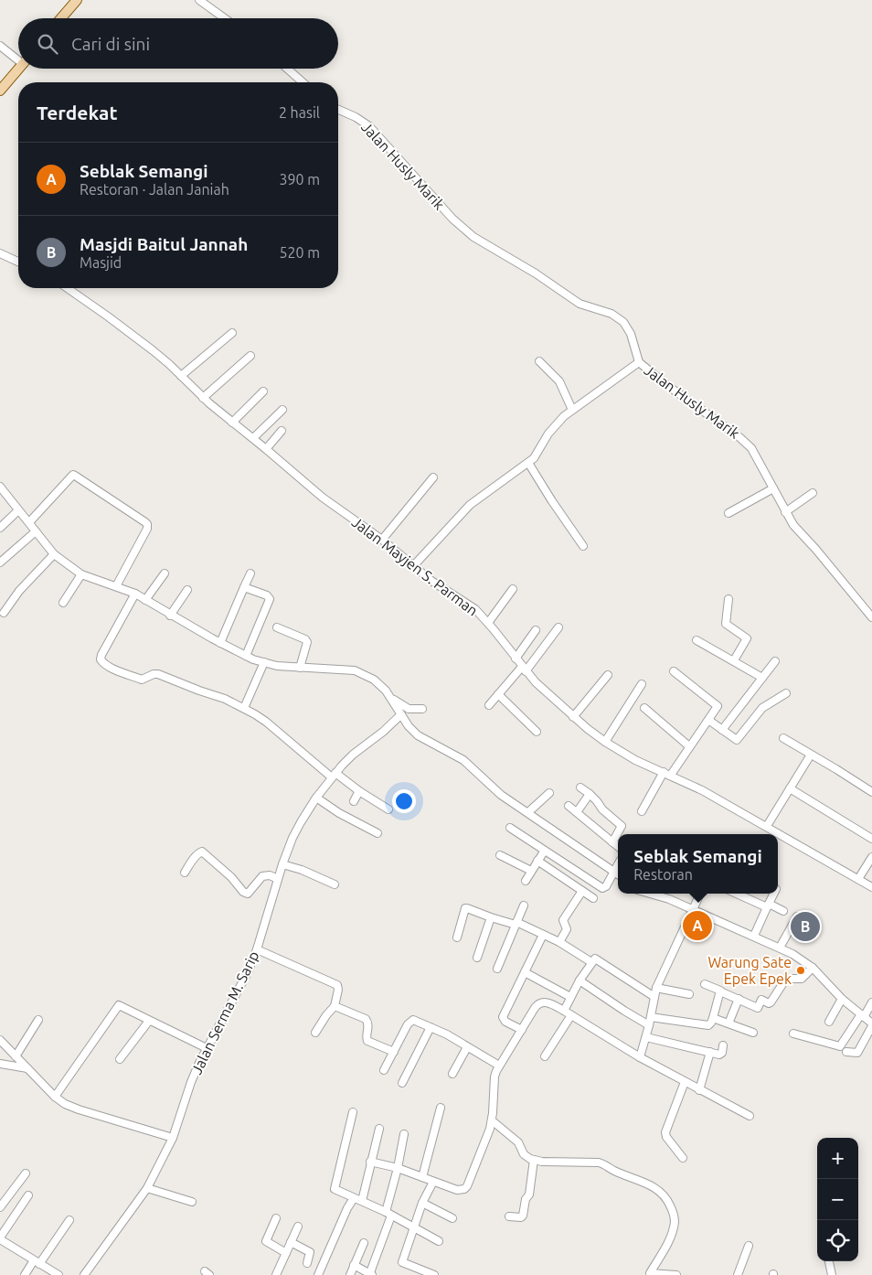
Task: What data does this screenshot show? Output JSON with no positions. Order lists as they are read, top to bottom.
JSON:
{
  "streets": {
    "street": ["Jalan Husly Marik", "Jalan Mayjen S. Parman", "Jalan Serma M. Sarip"]
  },
  "places": ["Warung Sate Epek Epek"],
  "page": {
    "search": "Cari di sini",
    "heading": ["Terdekat", "2 hasil"],
    "list": [
      {
        "mark": "A",
        "name": "Seblak Semangi",
        "note": "Restoran · Jalan Janiah",
        "value": "390 m"
      },
      {
        "mark": "B",
        "name": "Masjdi Baitul Jannah",
        "note": "Masjid",
        "value": "520 m"
      }
    ],
    "popup": ["Seblak Semangi", "Restoran"],
    "pins": ["A", "B"],
    "map_buttons": ["+", "−"]
  }
}
